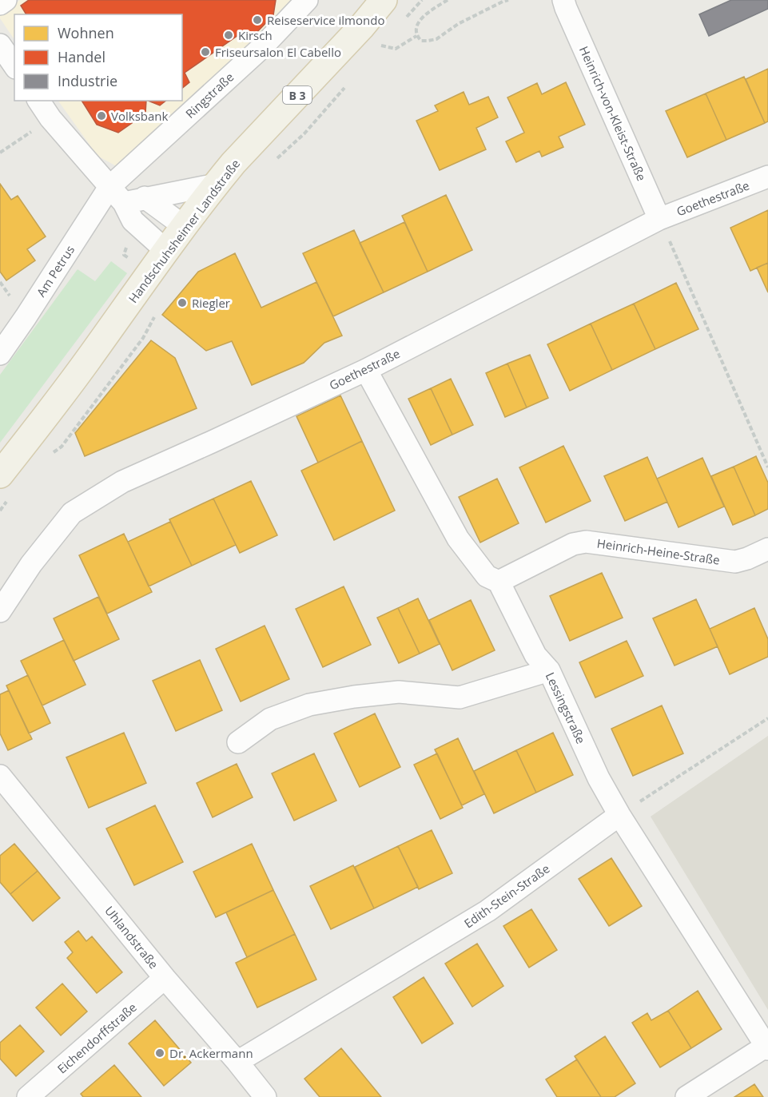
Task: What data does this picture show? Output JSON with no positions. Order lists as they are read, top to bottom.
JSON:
{
  "streets": {
    "main road": ["B 3", "Handschuhsheimer Landstraße"],
    "street": [
      "Ringstraße",
      "Heinrich-von-Kleist-Straße",
      "Goethestraße",
      "Am Petrus",
      "Heinrich-Heine-Straße",
      "Lessingstraße",
      "Edith-Stein-Straße",
      "Uhlandstraße",
      "Eichendorffstraße"
    ]
  },
  "crossings": [
    ["Ringstraße", "Am Petrus"],
    ["Heinrich-von-Kleist-Straße", "Goethestraße"],
    ["Goethestraße", "Lessingstraße"],
    ["Heinrich-Heine-Straße", "Lessingstraße"],
    ["Lessingstraße", "Edith-Stein-Straße"],
    ["Edith-Stein-Straße", "Uhlandstraße"],
    ["Uhlandstraße", "Eichendorffstraße"]
  ],
  "places": [
    "Reiseservice ilmondo",
    "Kirsch",
    "Friseursalon El Cabello",
    "Volksbank",
    "Riegler",
    "Dr. Ackermann"
  ],
  "legend": ["Wohnen", "Handel", "Industrie"]
}
